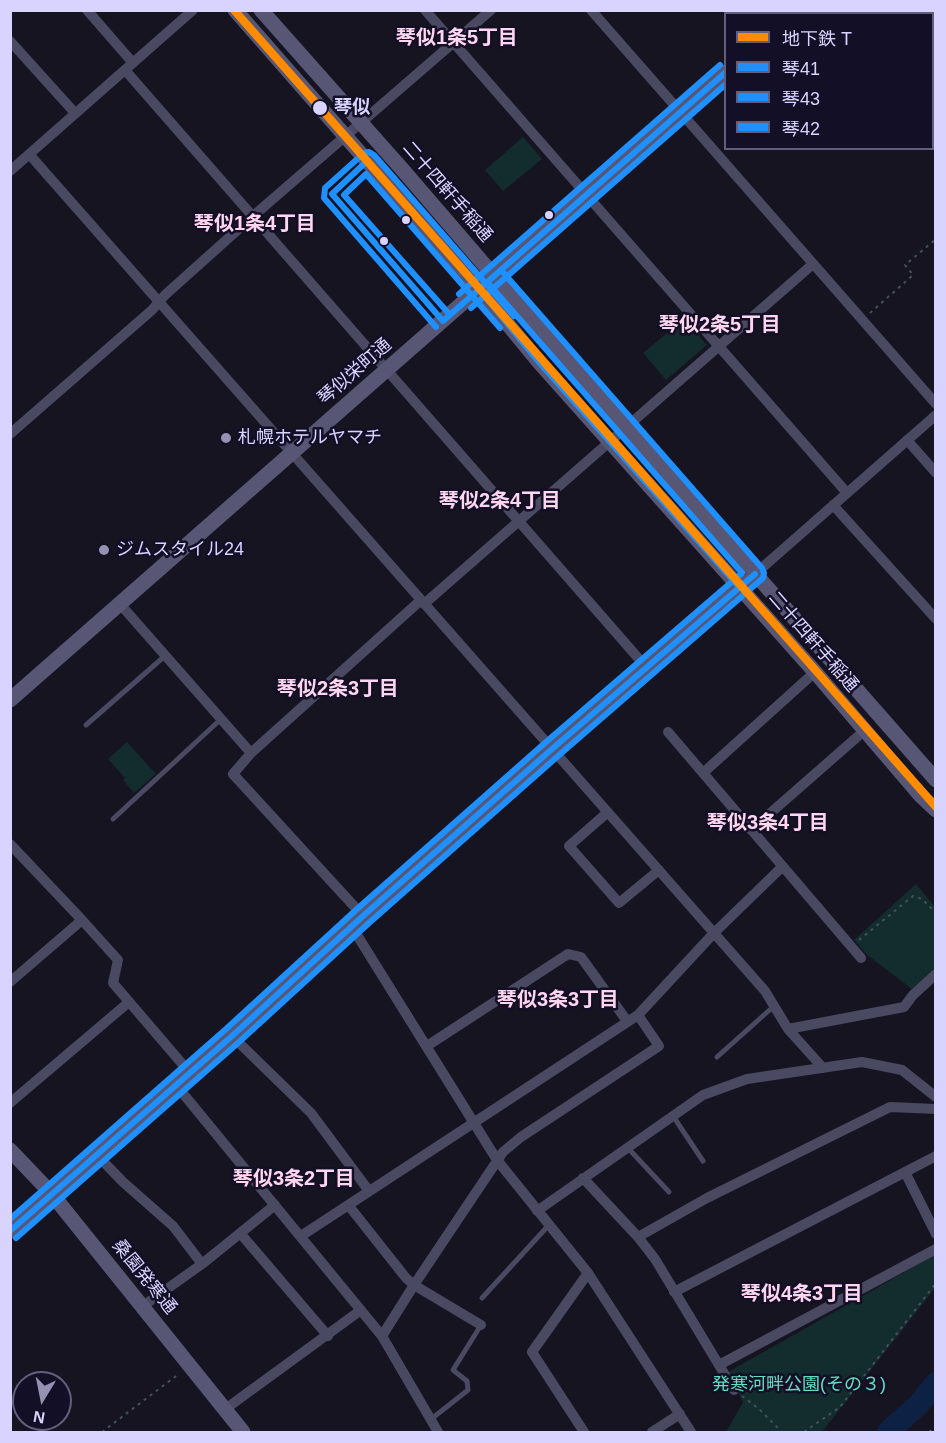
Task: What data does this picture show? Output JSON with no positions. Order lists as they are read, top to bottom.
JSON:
{
  "streets": {
    "street": ["二十四軒手稲通", "琴似栄町通", "桑園発寒通"]
  },
  "crossings": [
    ["二十四軒手稲通", "琴似栄町通"]
  ],
  "districts": [
    "琴似1条5丁目",
    "琴似1条4丁目",
    "琴似2条5丁目",
    "琴似2条4丁目",
    "琴似2条3丁目",
    "琴似3条4丁目",
    "琴似3条3丁目",
    "琴似3条2丁目",
    "琴似4条3丁目"
  ],
  "parks": ["発寒河畔公園(その３)"],
  "places": ["琴似", "札幌ホテルヤマチ", "ジムスタイル24"],
  "lines": [
    "metro line T",
    "transit line 琴42",
    "transit line 琴41",
    "transit line 琴43"
  ],
  "legend": [
    "地下鉄 T",
    "琴41",
    "琴43",
    "琴42"
  ],
  "north": "bottom"
}
